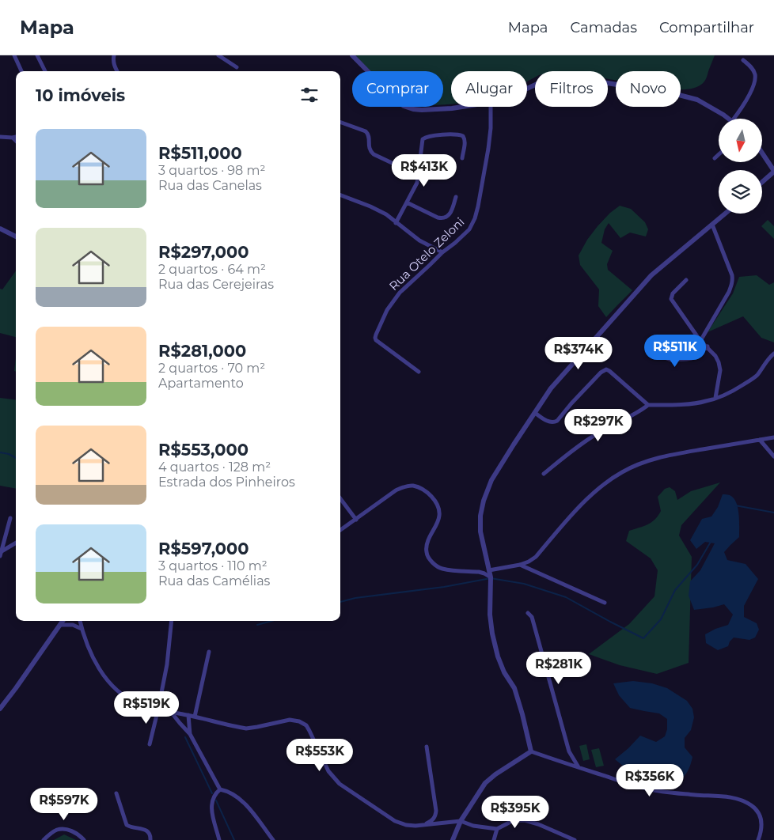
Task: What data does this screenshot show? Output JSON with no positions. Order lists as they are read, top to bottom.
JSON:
{
  "streets": {
    "street": ["Rua Otelo Zeloni"]
  },
  "north": "bottom",
  "page": {
    "header": "Mapa",
    "nav": ["Mapa", "Camadas", "Compartilhar"],
    "chip": [
      "Comprar",
      "Alugar",
      "Filtros",
      "Novo"
    ],
    "heading": "10 imóveis",
    "list": [
      {
        "name": "R$511,000",
        "note": "3 quartos · 98 m² · Rua das Canelas"
      },
      {
        "name": "R$297,000",
        "note": "2 quartos · 64 m² · Rua das Cerejeiras"
      },
      {
        "name": "R$281,000",
        "note": "2 quartos · 70 m² · Apartamento"
      },
      {
        "name": "R$553,000",
        "note": "4 quartos · 128 m² · Estrada dos Pinheiros"
      },
      {
        "name": "R$597,000",
        "note": "3 quartos · 110 m² · Rua das Camélias"
      }
    ],
    "price": [
      "R$413K",
      "R$511K",
      "R$374K",
      "R$297K",
      "R$281K",
      "R$519K",
      "R$553K",
      "R$356K",
      "R$597K",
      "R$395K"
    ]
  }
}
